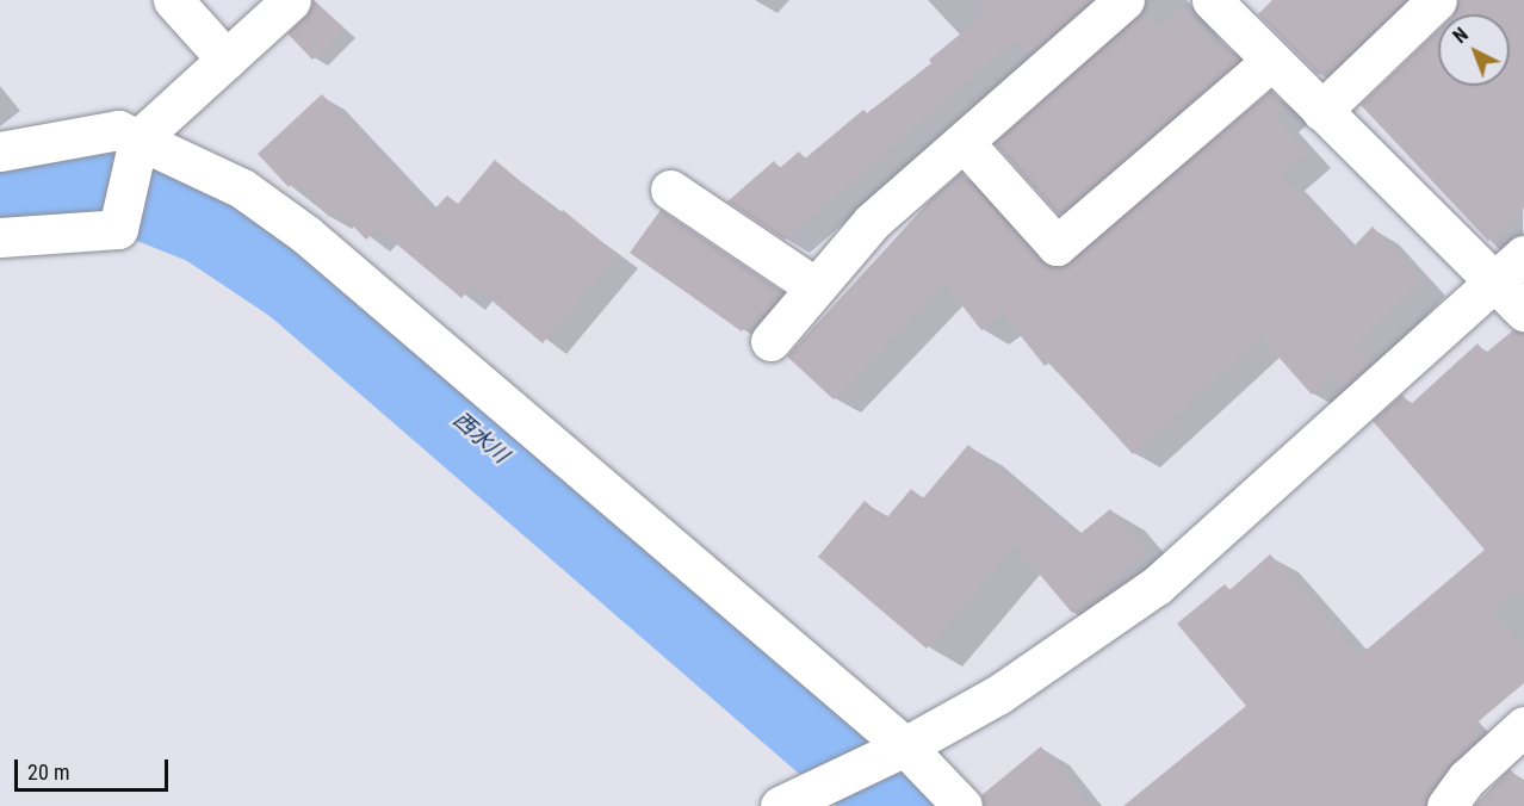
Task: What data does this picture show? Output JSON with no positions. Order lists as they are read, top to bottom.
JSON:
{
  "water": ["西水川"],
  "scale_bar": "20 m",
  "north": "top left"
}
